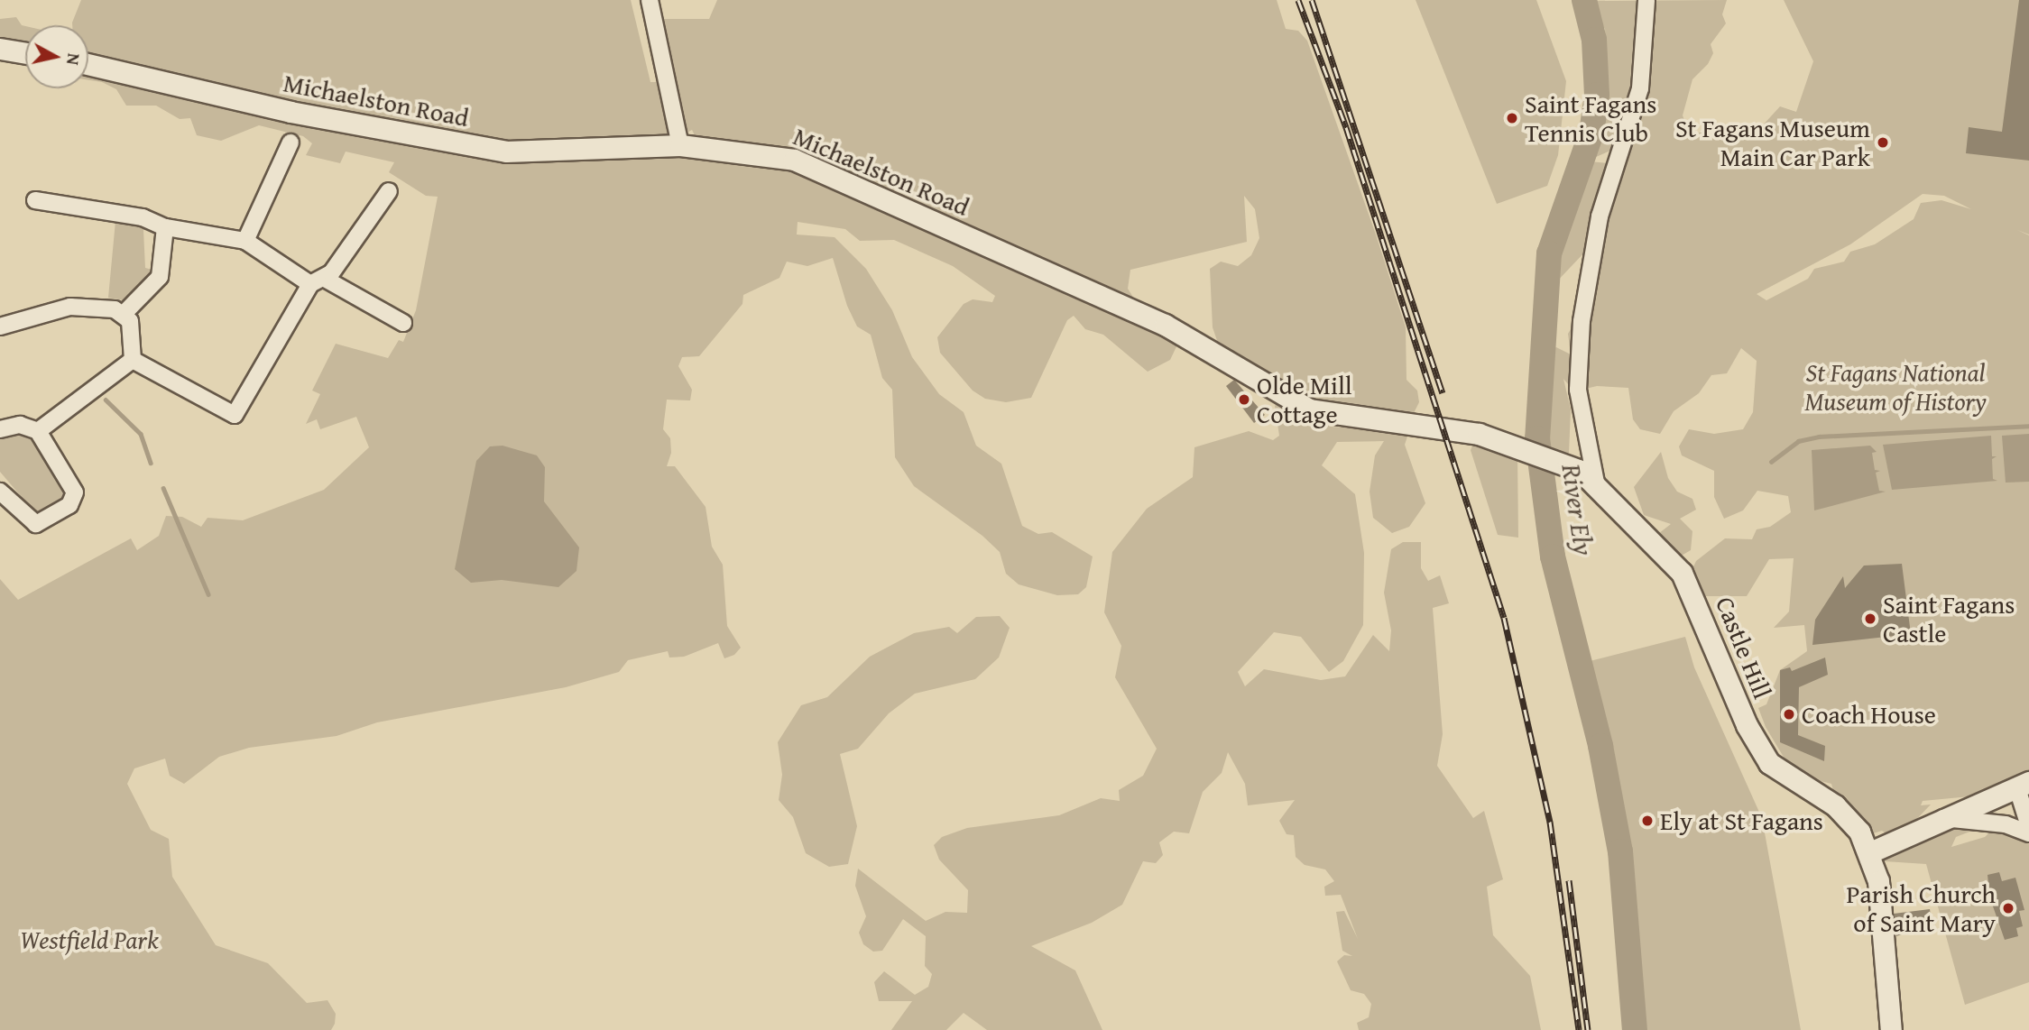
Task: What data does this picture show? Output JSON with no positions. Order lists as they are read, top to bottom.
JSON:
{
  "streets": {
    "street": ["Michaelston Road", "Castle Hill"]
  },
  "crossings": [
    ["Michaelston Road", "Castle Hill"]
  ],
  "water": ["River Ely"],
  "parks": ["St Fagans National Museum of History", "Westfield Park"],
  "places": [
    "Saint Fagans Tennis Club",
    "St Fagans Museum Main Car Park",
    "Olde Mill Cottage",
    "Saint Fagans Castle",
    "Coach House",
    "Ely at St Fagans",
    "Parish Church of Saint Mary"
  ],
  "north": "right"
}
